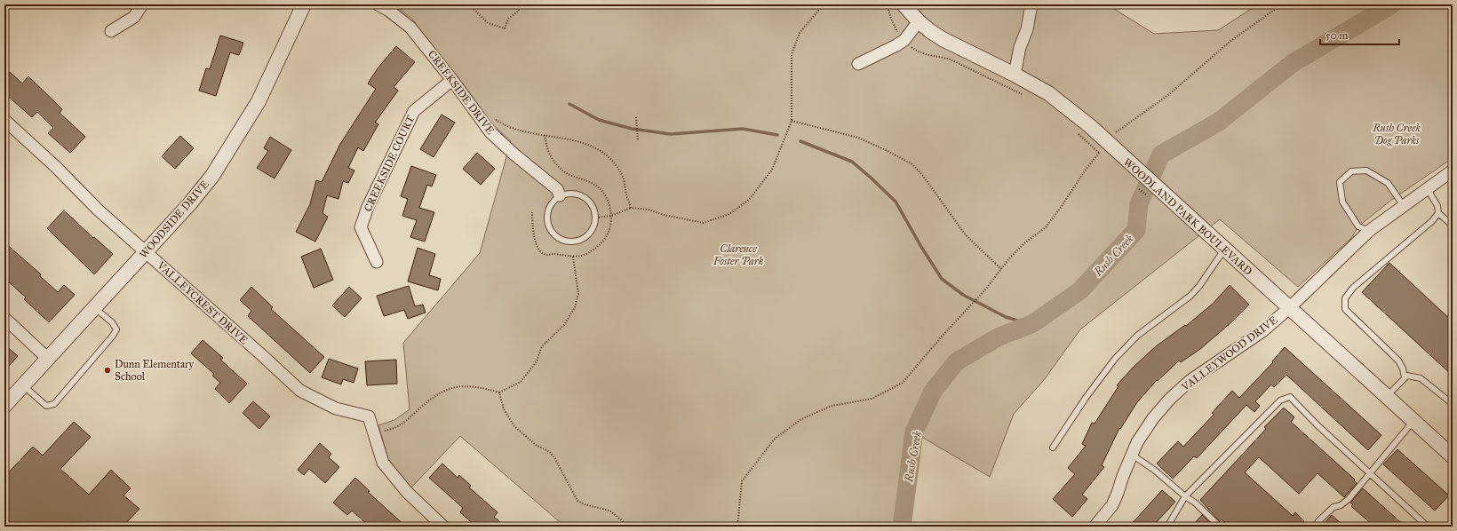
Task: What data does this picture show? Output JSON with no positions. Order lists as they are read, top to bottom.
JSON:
{
  "streets": {
    "street": [
      "CREEKSIDE DRIVE",
      "CREEKSIDE COURT",
      "WOODLAND PARK BOULEVARD",
      "WOODSIDE DRIVE",
      "VALLEYCREST DRIVE",
      "VALLEYWOOD DRIVE"
    ]
  },
  "crossings": [
    ["CREEKSIDE DRIVE", "CREEKSIDE COURT"],
    ["WOODLAND PARK BOULEVARD", "VALLEYWOOD DRIVE"],
    ["WOODSIDE DRIVE", "VALLEYCREST DRIVE"]
  ],
  "water": ["Rush Creek"],
  "parks": ["Rush Creek Dog Parks", "Clarence Foster Park"],
  "places": ["Dunn Elementary School"],
  "scale_bar": "50 m"
}
